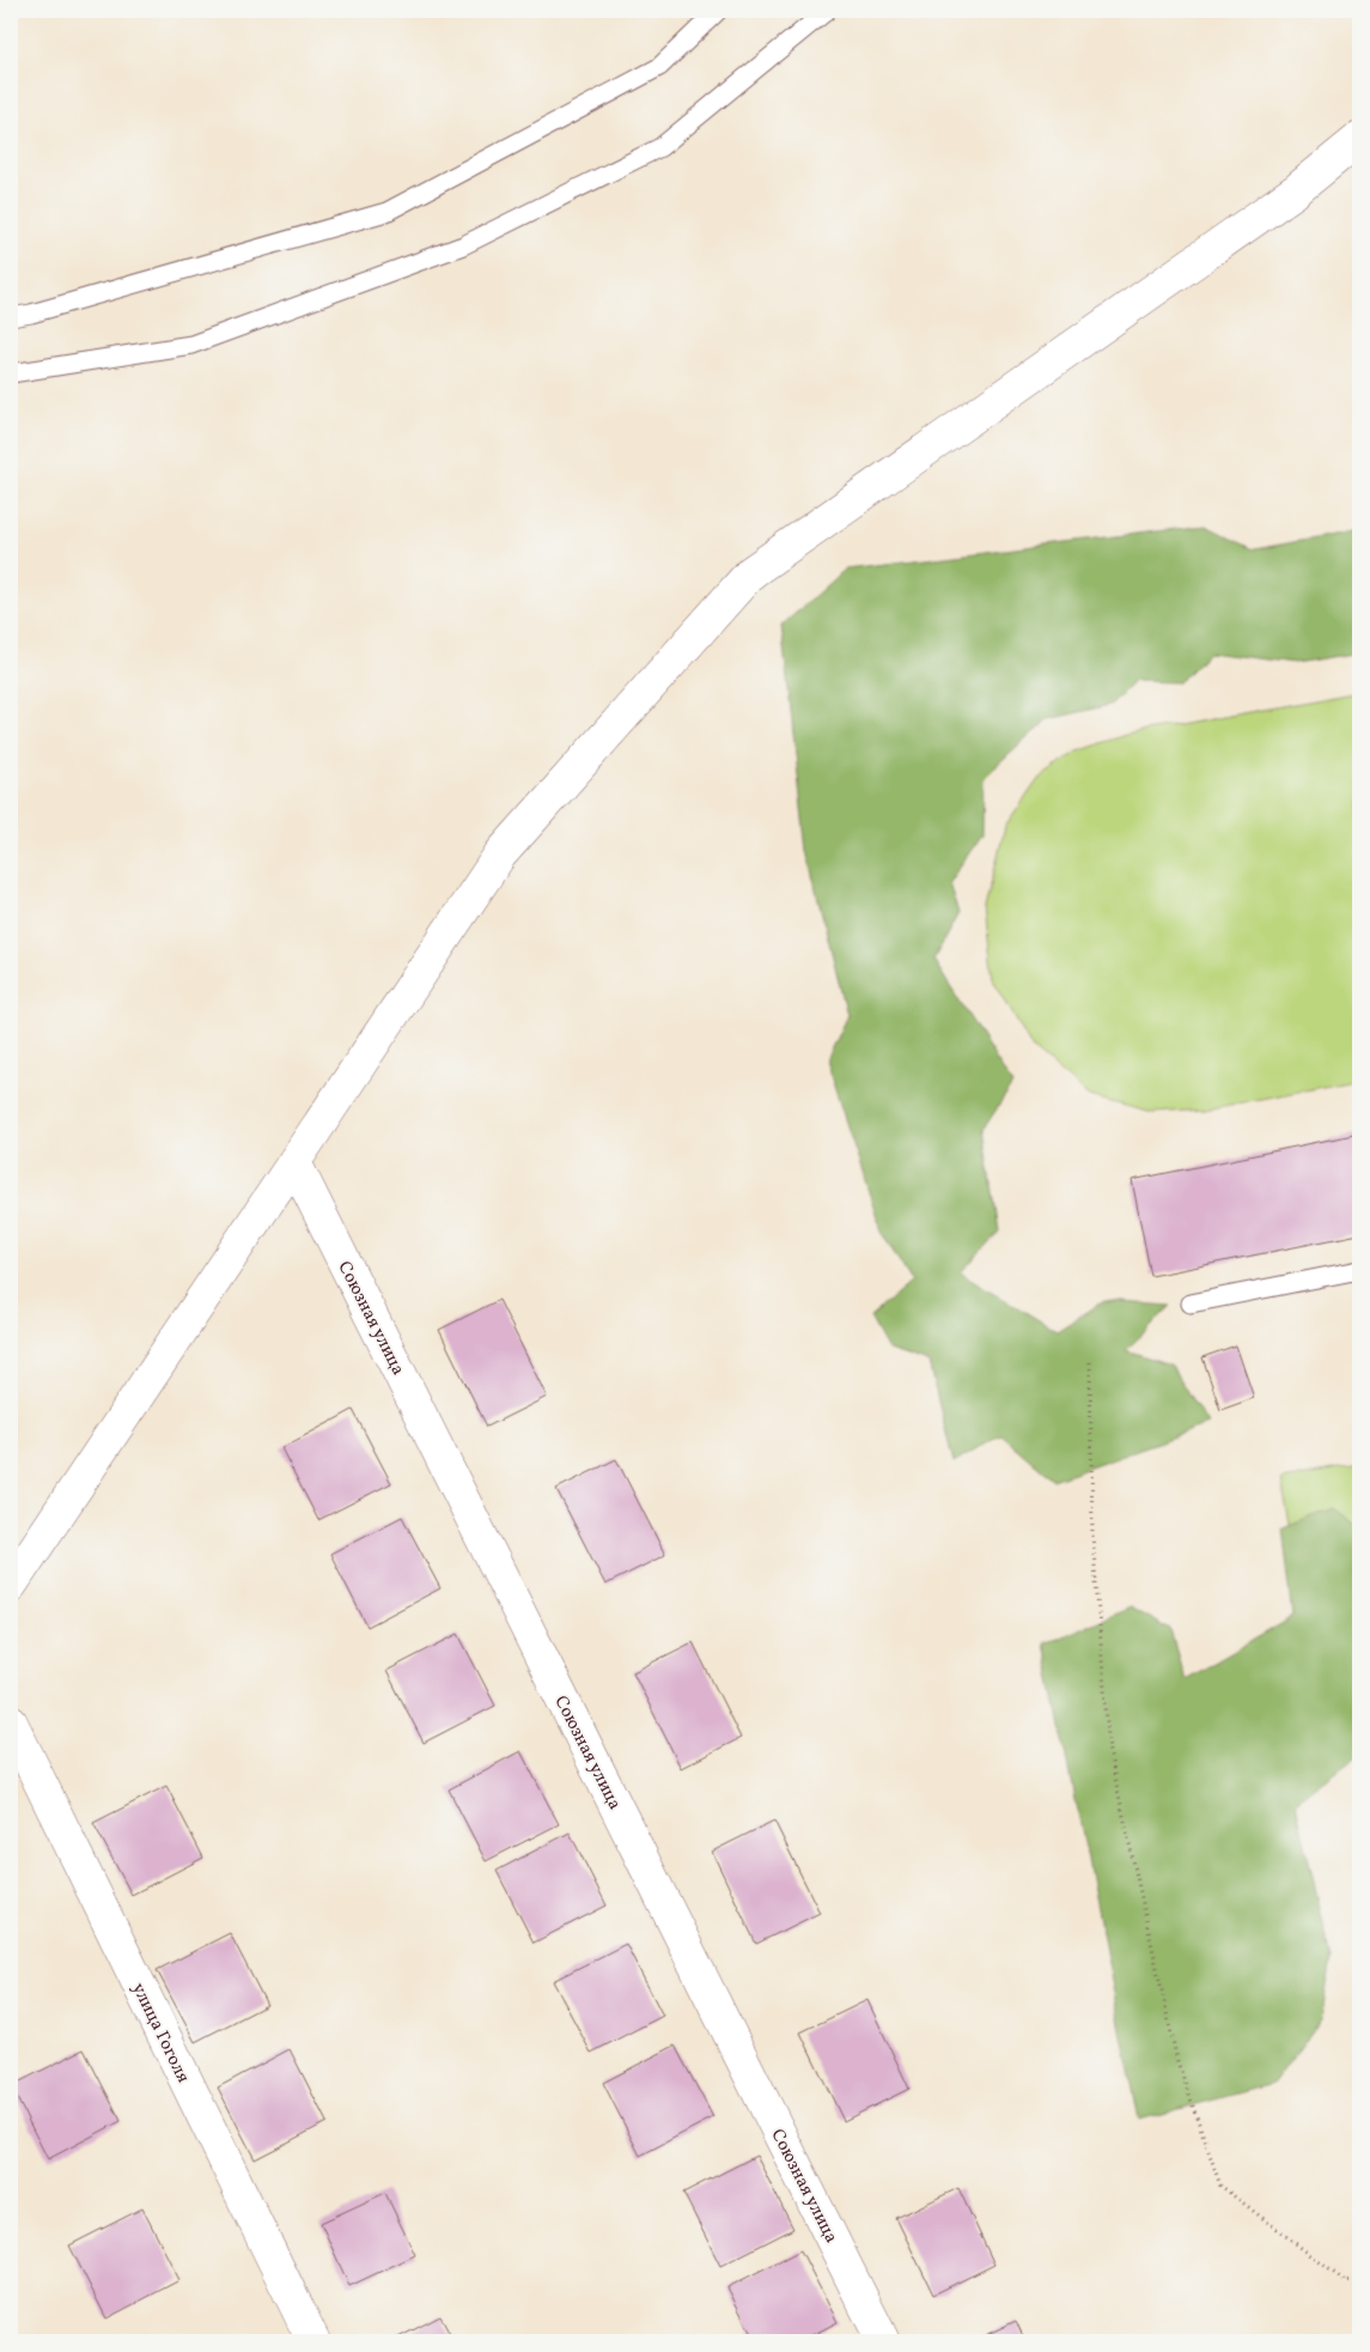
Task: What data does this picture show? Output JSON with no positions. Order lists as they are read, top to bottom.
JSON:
{
  "streets": {
    "street": ["Союзная улица", "улица Гоголя"]
  }
}
